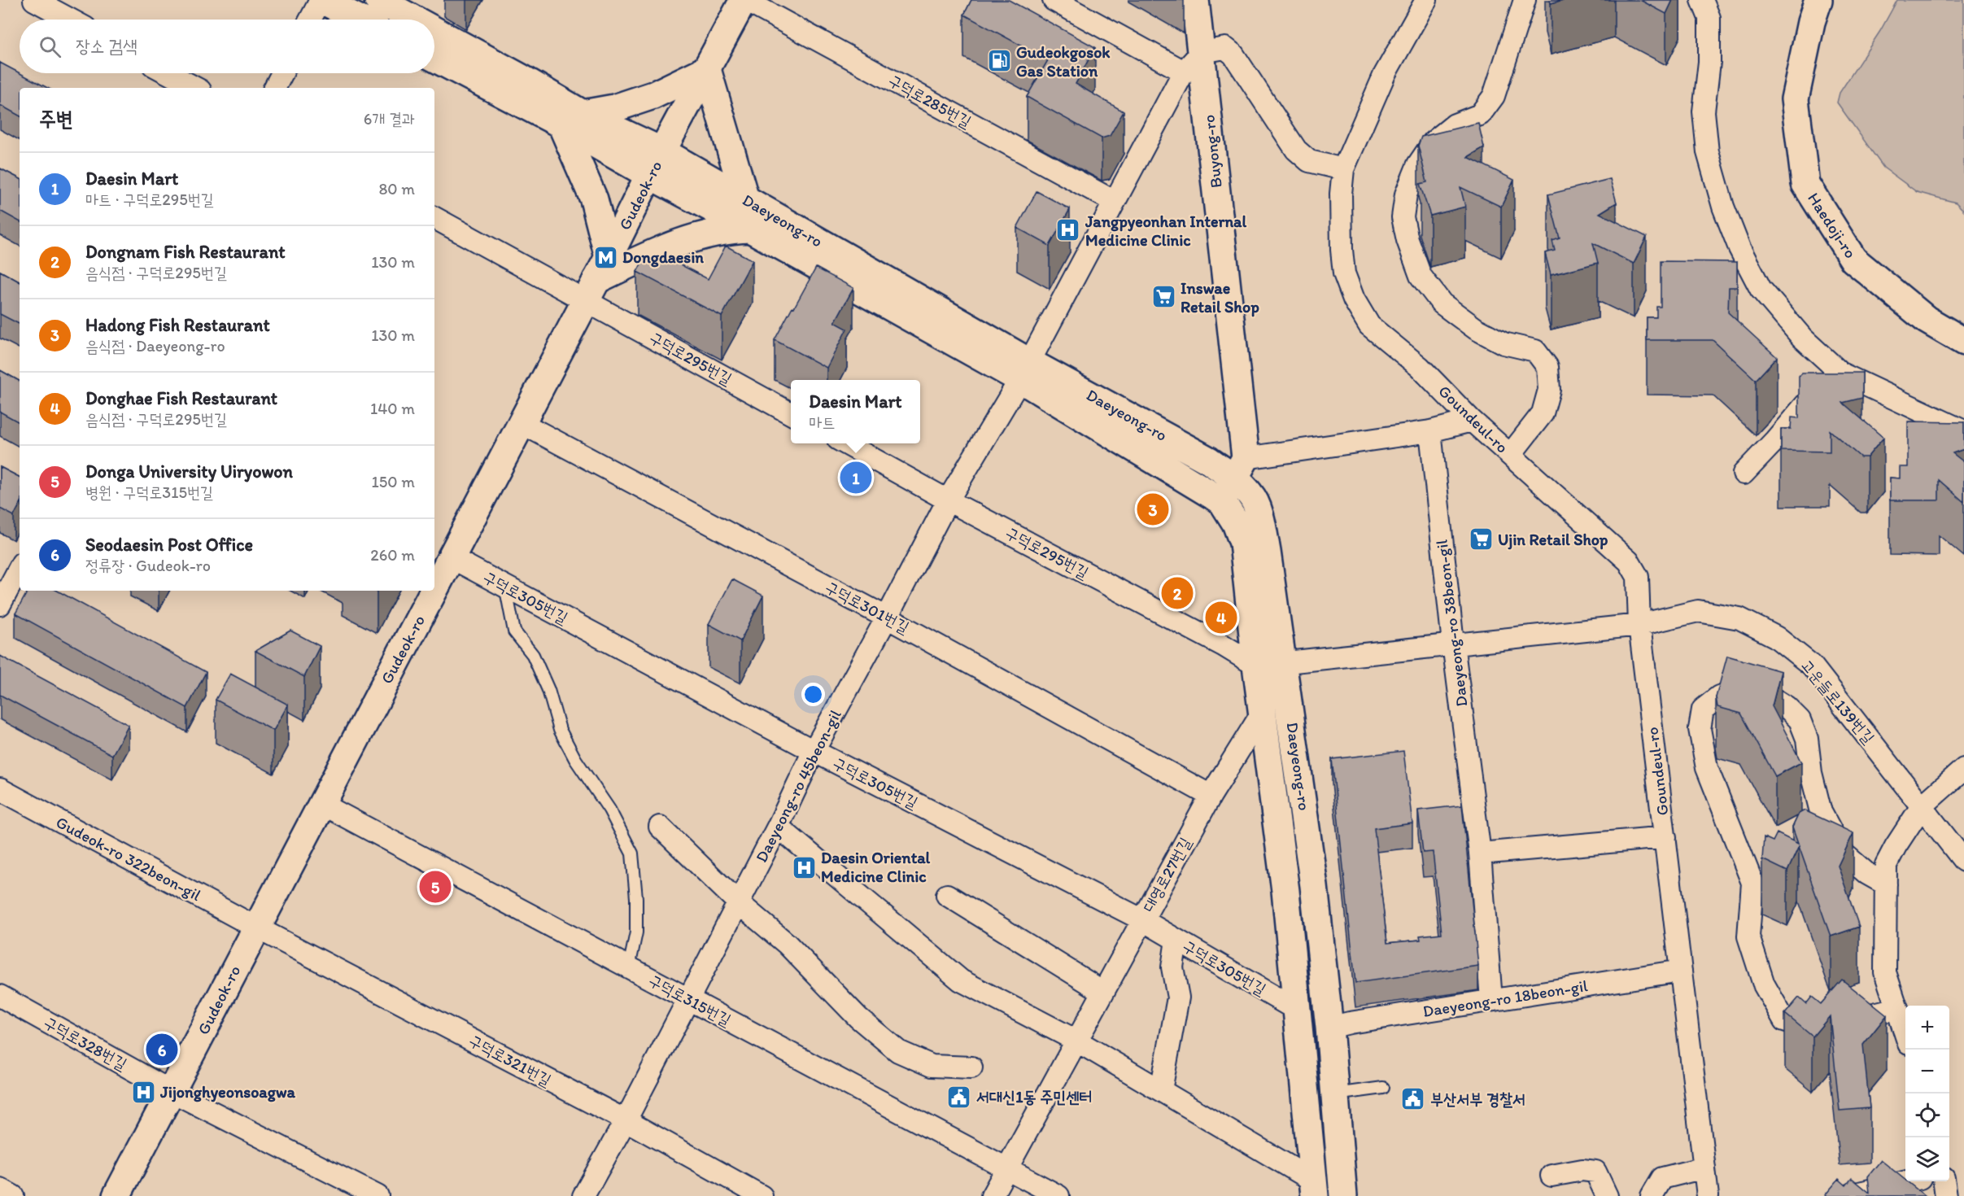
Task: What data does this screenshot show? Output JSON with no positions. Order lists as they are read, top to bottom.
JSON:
{
  "streets": {
    "main road": [
      "Buyong-ro",
      "Gudeok-ro",
      "Daeyeong-ro",
      "Haedoji-ro"
    ],
    "street": [
      "구덕로285번길",
      "구덕로295번길",
      "Goundeul-ro",
      "구덕로305번길",
      "구덕로301번길",
      "Daeyeong-ro 38beon-gil",
      "고운들로139번길",
      "Daeyeong-ro 45beon-gil",
      "Gudeok-ro 322beon-gil",
      "대영로27번길",
      "Daeyeong-ro 18beon-gil",
      "구덕로315번길",
      "구덕로328번길",
      "구덕로321번길"
    ]
  },
  "crossings": [
    ["구덕로285번길", "Gudeok-ro"],
    ["구덕로285번길", "Daeyeong-ro 45beon-gil"],
    ["Buyong-ro", "Daeyeong-ro"],
    ["Buyong-ro", "Daeyeong-ro 45beon-gil"],
    ["Gudeok-ro", "Daeyeong-ro"],
    ["Gudeok-ro", "구덕로295번길"],
    ["Gudeok-ro", "구덕로305번길"],
    ["Gudeok-ro", "구덕로301번길"],
    ["Gudeok-ro", "Gudeok-ro 322beon-gil"],
    ["Gudeok-ro", "구덕로315번길"],
    ["Gudeok-ro", "구덕로328번길"],
    ["Gudeok-ro", "구덕로321번길"],
    ["Daeyeong-ro", "구덕로295번길"],
    ["Daeyeong-ro", "구덕로305번길"],
    ["Daeyeong-ro", "고운들로139번길"],
    ["Daeyeong-ro", "Daeyeong-ro 45beon-gil"],
    ["Daeyeong-ro", "대영로27번길"],
    ["Daeyeong-ro", "Daeyeong-ro 18beon-gil"],
    ["구덕로295번길", "고운들로139번길"],
    ["구덕로295번길", "Daeyeong-ro 45beon-gil"],
    ["Goundeul-ro", "Daeyeong-ro 38beon-gil"],
    ["Goundeul-ro", "고운들로139번길"],
    ["Goundeul-ro", "Daeyeong-ro 18beon-gil"],
    ["구덕로305번길", "Daeyeong-ro 45beon-gil"],
    ["구덕로305번길", "대영로27번길"],
    ["구덕로301번길", "Daeyeong-ro 45beon-gil"],
    ["구덕로301번길", "대영로27번길"],
    ["Daeyeong-ro 38beon-gil", "고운들로139번길"],
    ["Daeyeong-ro 38beon-gil", "Daeyeong-ro 18beon-gil"],
    ["Daeyeong-ro 45beon-gil", "구덕로315번길"],
    ["Daeyeong-ro 45beon-gil", "구덕로321번길"],
    ["Gudeok-ro 322beon-gil", "구덕로321번길"],
    ["대영로27번길", "구덕로315번길"]
  ],
  "places": {
    "fuel station": ["Gudeokgosok Gas Station"],
    "hospital": ["Jangpyeonhan Internal Medicine Clinic", "Daesin Oriental Medicine Clinic", "Jijonghyeonsoagwa"],
    "metro station": ["Dongdaesin"],
    "supermarket": ["Inswae Retail Shop", "Ujin Retail Shop"],
    "public building": ["서대신1동 주민센터", "부산서부 경찰서"]
  },
  "page": {
    "search": "장소 검색",
    "heading": ["주변", "6개 결과"],
    "list": [
      {
        "mark": "1",
        "name": "Daesin Mart",
        "note": "마트 · 구덕로295번길",
        "value": "80 m"
      },
      {
        "mark": "2",
        "name": "Dongnam Fish Restaurant",
        "note": "음식점 · 구덕로295번길",
        "value": "130 m"
      },
      {
        "mark": "3",
        "name": "Hadong Fish Restaurant",
        "note": "음식점 · Daeyeong-ro",
        "value": "130 m"
      },
      {
        "mark": "4",
        "name": "Donghae Fish Restaurant",
        "note": "음식점 · 구덕로295번길",
        "value": "140 m"
      },
      {
        "mark": "5",
        "name": "Donga University Uiryowon",
        "note": "병원 · 구덕로315번길",
        "value": "150 m"
      },
      {
        "mark": "6",
        "name": "Seodaesin Post Office",
        "note": "정류장 · Gudeok-ro",
        "value": "260 m"
      }
    ],
    "popup": ["Daesin Mart", "마트"],
    "pins": [
      "1",
      "3",
      "2",
      "4",
      "5",
      "6"
    ],
    "map_buttons": ["+", "−"]
  }
}
